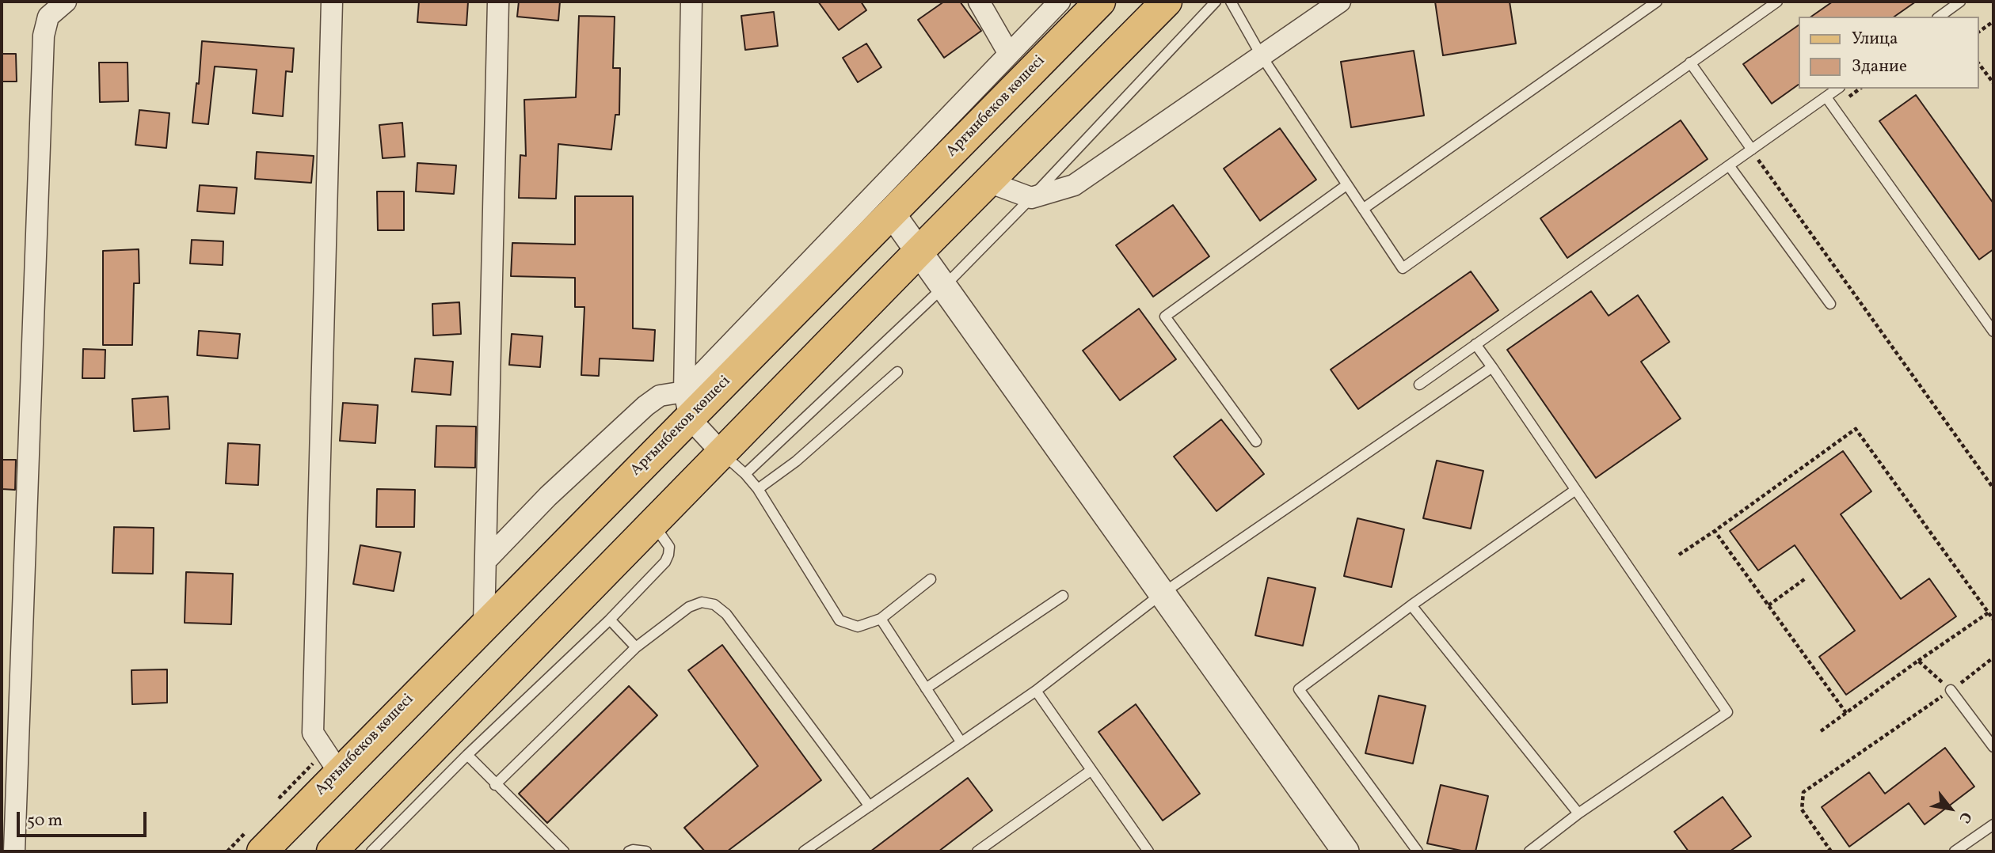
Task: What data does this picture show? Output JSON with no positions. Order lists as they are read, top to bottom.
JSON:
{
  "streets": {
    "main road": ["Арғынбеков көшесі"]
  },
  "legend": ["Улица", "Здание"],
  "scale_bar": "50 m",
  "north": "bottom right"
}
